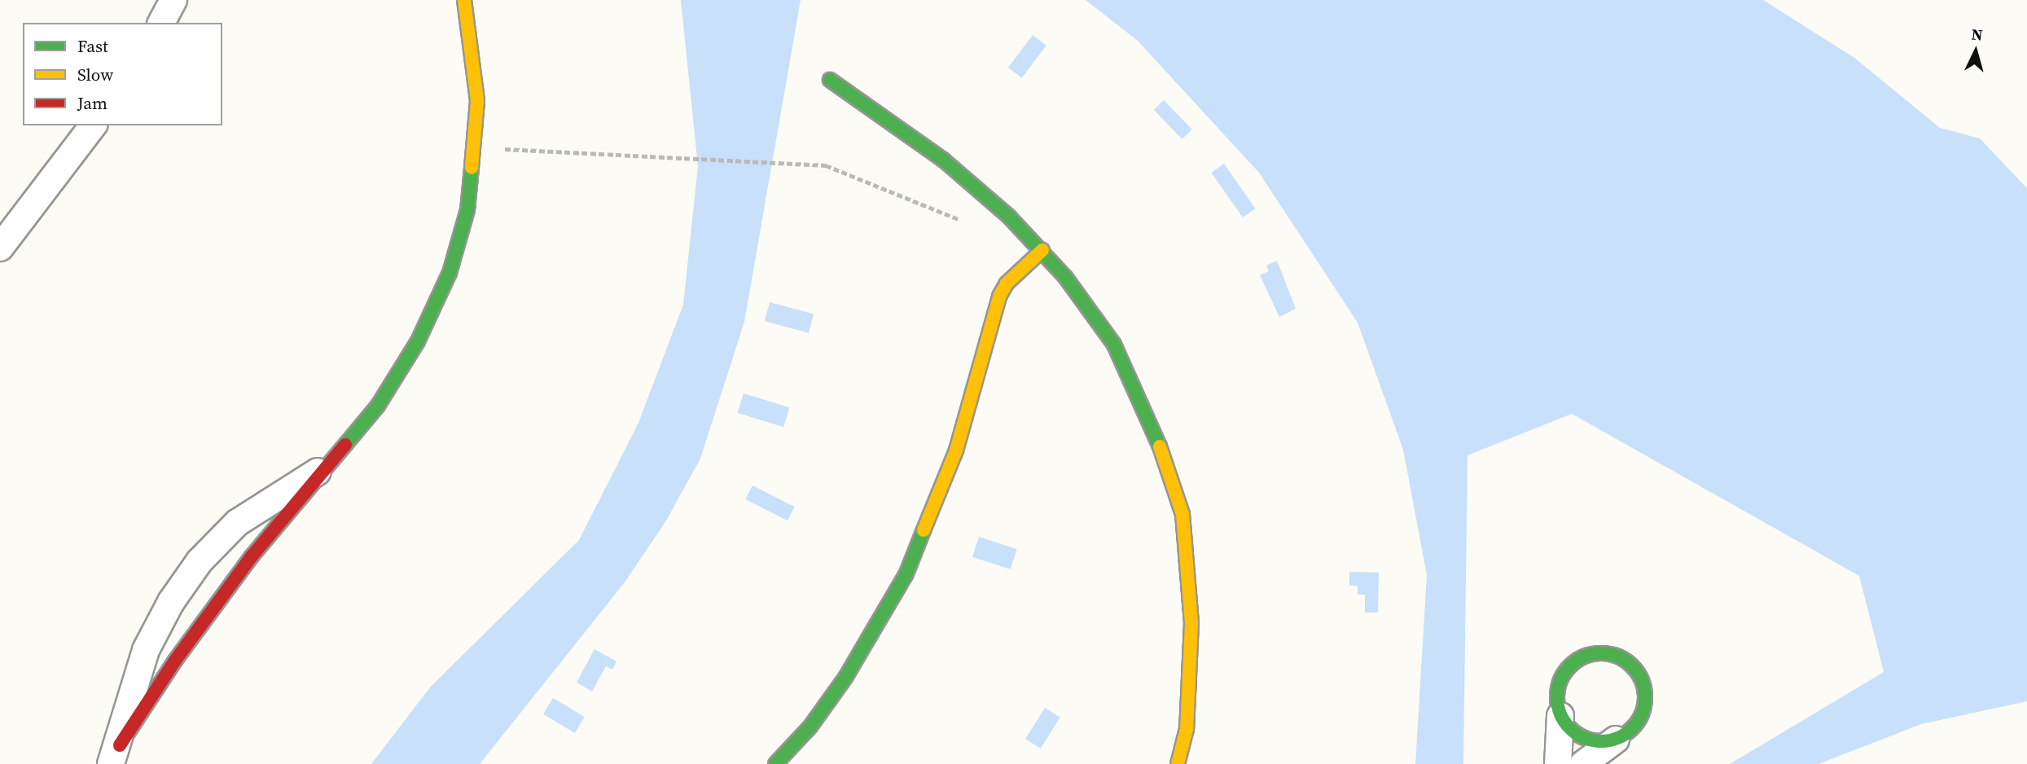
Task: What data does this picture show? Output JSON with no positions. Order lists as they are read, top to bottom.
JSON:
{
  "legend": ["Fast", "Slow", "Jam"],
  "north": "top"
}
